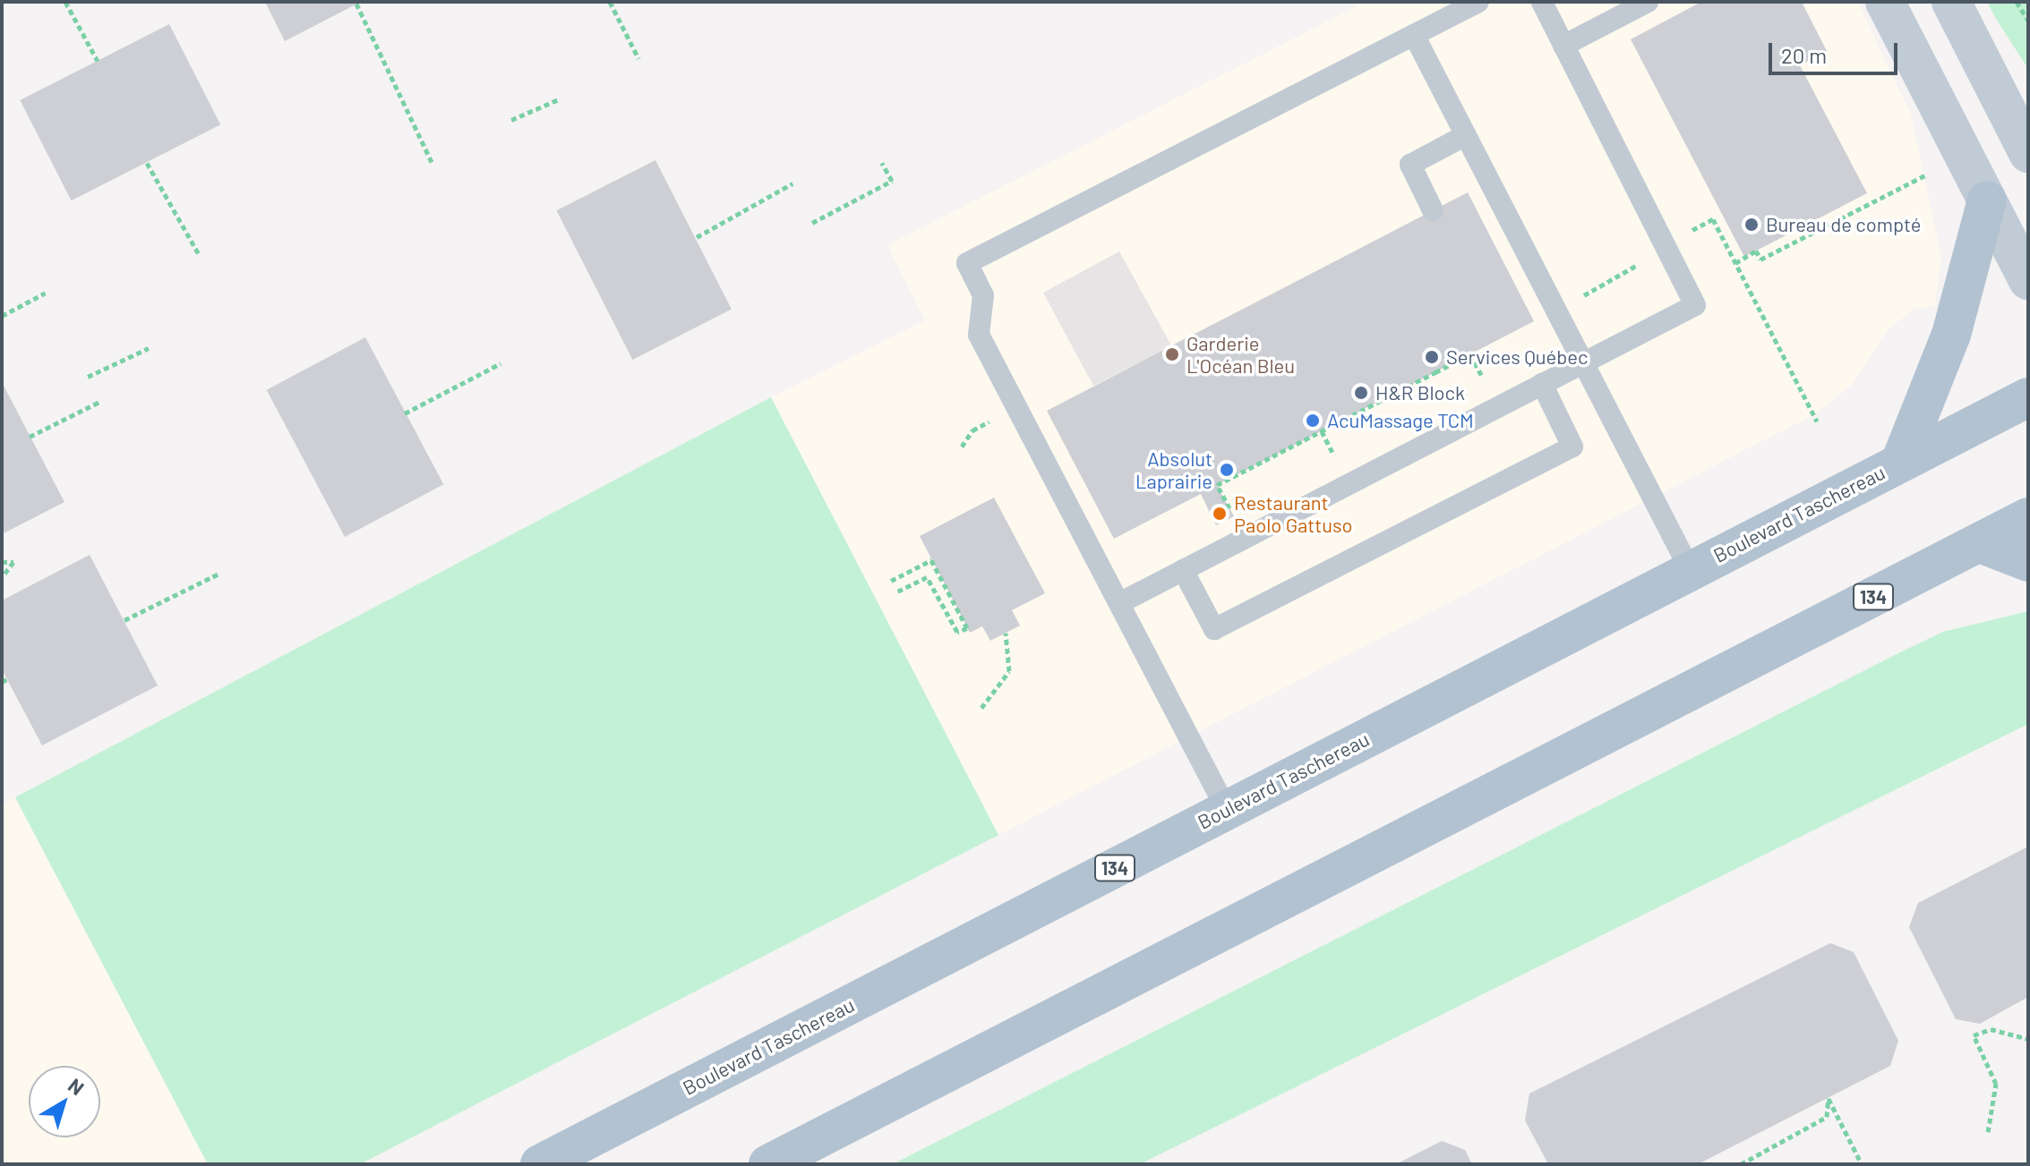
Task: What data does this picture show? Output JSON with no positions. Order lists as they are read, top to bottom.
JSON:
{
  "streets": {
    "main road": ["Boulevard Taschereau", "134"]
  },
  "places": [
    "Bureau de compté",
    "Garderie L'Océan Bleu",
    "Services Québec",
    "H&R Block",
    "AcuMassage TCM",
    "Absolut Laprairie",
    "Restaurant Paolo Gattuso"
  ],
  "scale_bar": "20 m",
  "north": "top right"
}
